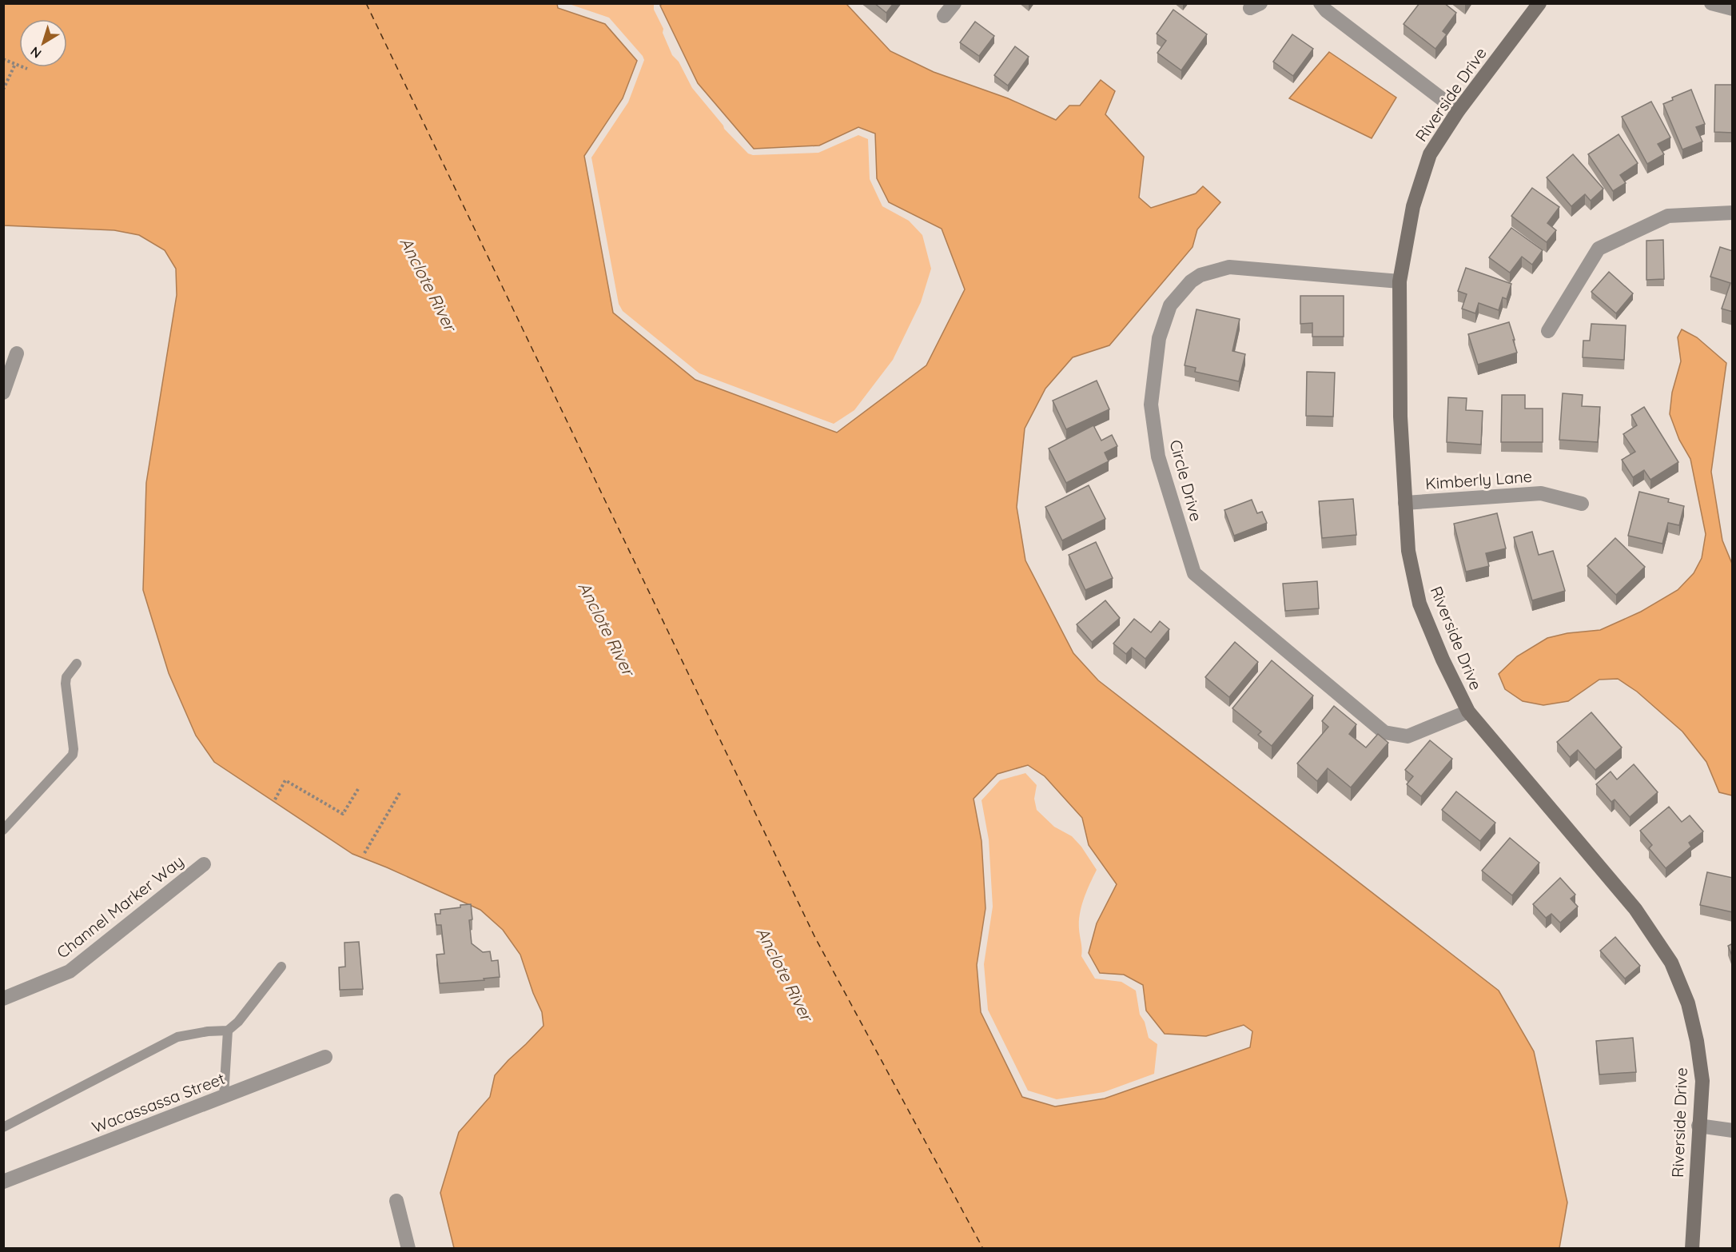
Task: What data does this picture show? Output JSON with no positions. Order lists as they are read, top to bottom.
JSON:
{
  "streets": {
    "street": [
      "Riverside Drive",
      "Kimberly Lane",
      "Circle Drive",
      "Channel Marker Way",
      "Wacassassa Street"
    ]
  },
  "crossings": [
    ["Riverside Drive", "Kimberly Lane"],
    ["Riverside Drive", "Circle Drive"]
  ],
  "water": ["Anclote River"],
  "north": "bottom left"
}
